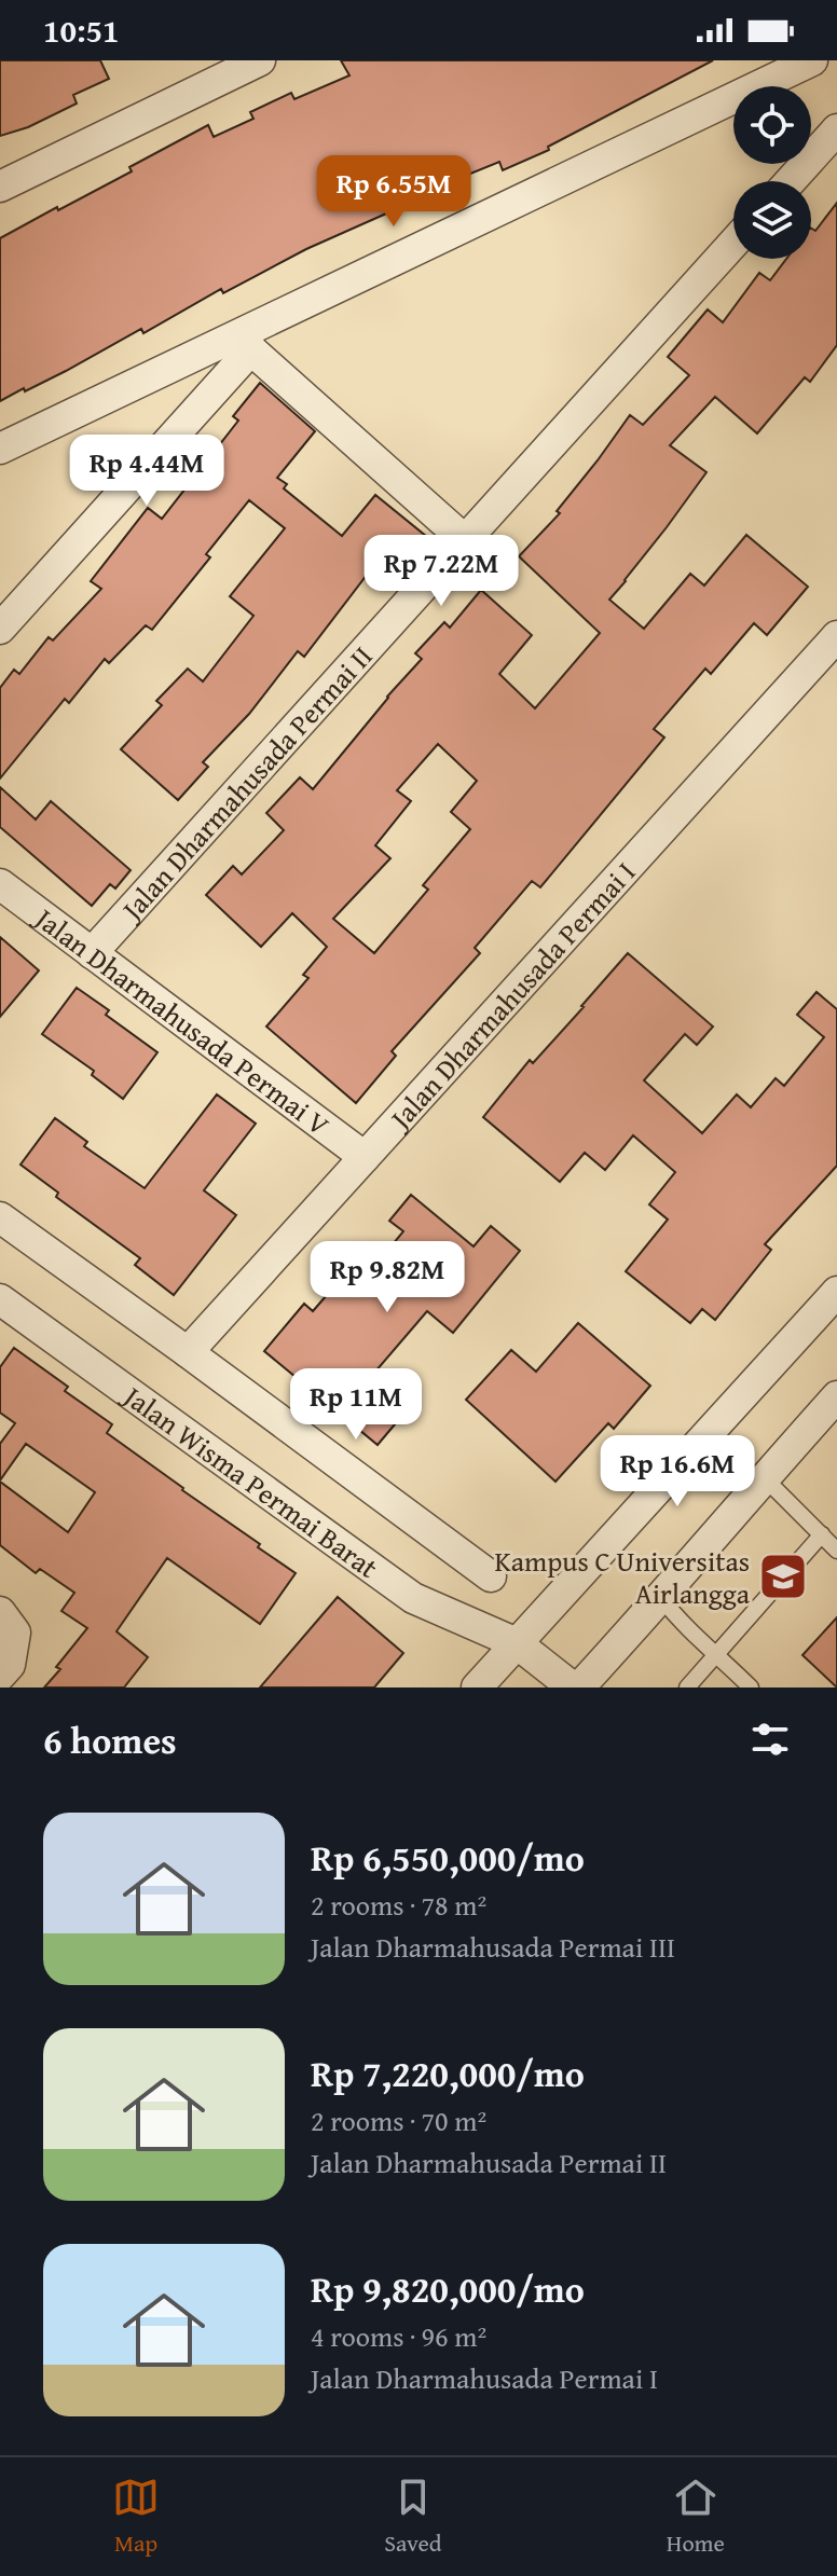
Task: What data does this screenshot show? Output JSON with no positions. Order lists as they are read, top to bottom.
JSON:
{
  "streets": {
    "street": [
      "Jalan Dharmahusada Permai II",
      "Jalan Dharmahusada Permai I",
      "Jalan Dharmahusada Permai V",
      "Jalan Wisma Permai Barat"
    ]
  },
  "crossings": [
    ["Jalan Dharmahusada Permai II", "Jalan Dharmahusada Permai V"],
    ["Jalan Dharmahusada Permai I", "Jalan Dharmahusada Permai V"]
  ],
  "places": {
    "school or university": ["Kampus C Universitas Airlangga"]
  },
  "page": {
    "status": "10:51",
    "price": [
      "Rp 6.55M",
      "Rp 4.44M",
      "Rp 7.22M",
      "Rp 9.82M",
      "Rp 11M",
      "Rp 16.6M"
    ],
    "heading": "6 homes",
    "list": [
      {
        "name": "Rp 6,550,000/mo",
        "note": "2 rooms · 78 m² · Jalan Dharmahusada Permai III"
      },
      {
        "name": "Rp 7,220,000/mo",
        "note": "2 rooms · 70 m² · Jalan Dharmahusada Permai II"
      },
      {
        "name": "Rp 9,820,000/mo",
        "note": "4 rooms · 96 m² · Jalan Dharmahusada Permai I"
      }
    ],
    "tabs": ["Map", "Saved", "Home"]
  }
}
